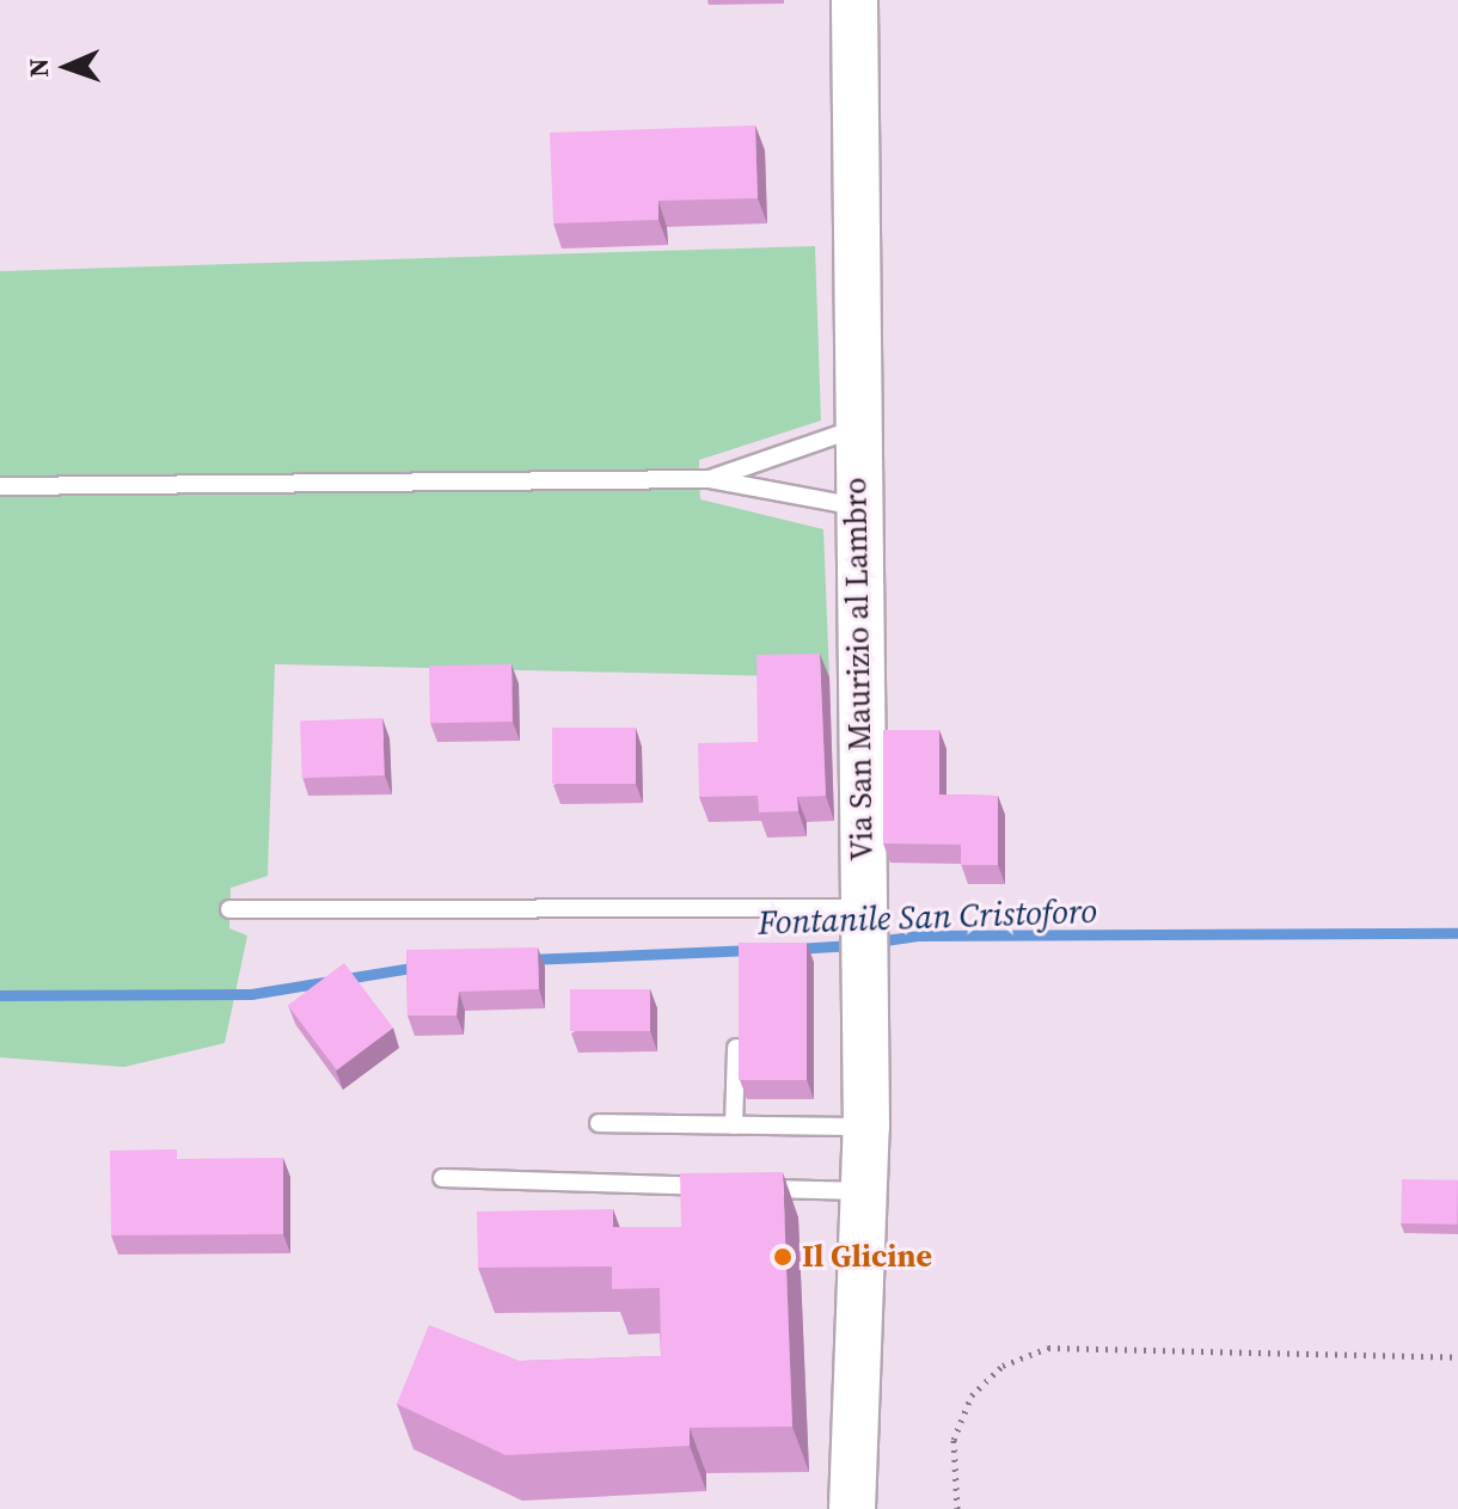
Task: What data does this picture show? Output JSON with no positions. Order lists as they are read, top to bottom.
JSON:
{
  "streets": {
    "main road": ["Via San Maurizio al Lambro"]
  },
  "water": ["Fontanile San Cristoforo"],
  "places": ["Il Glicine"],
  "north": "left"
}
